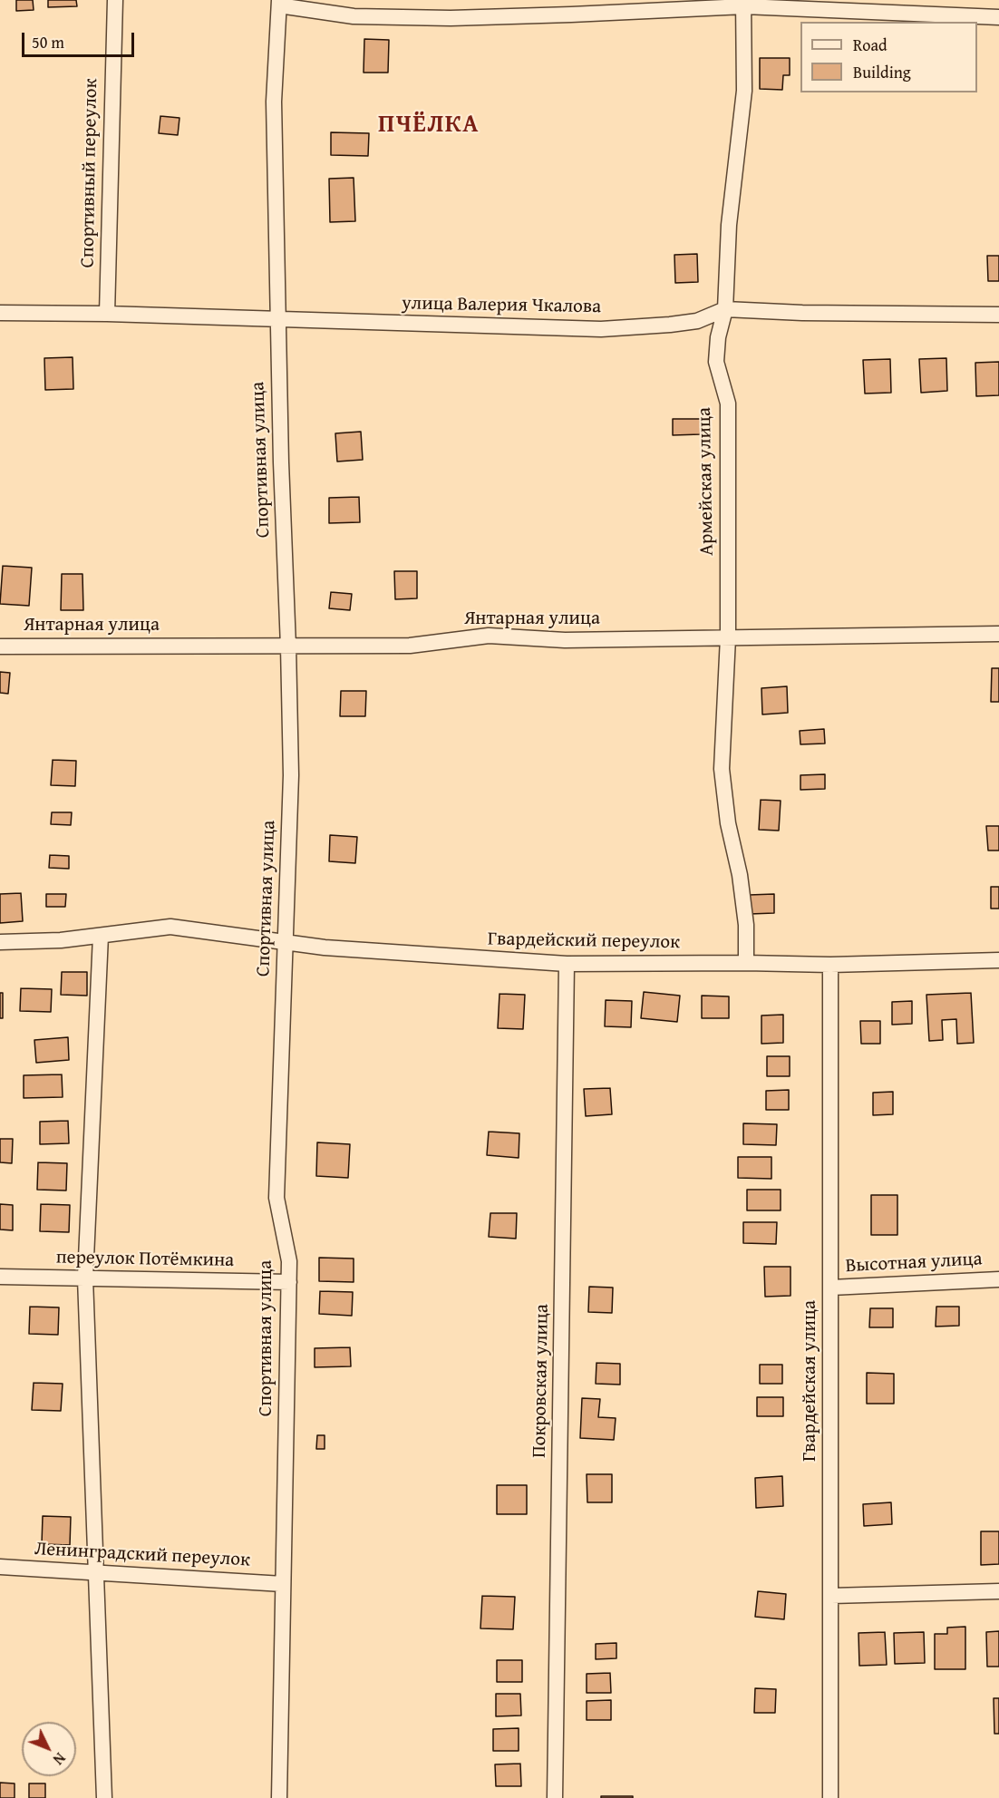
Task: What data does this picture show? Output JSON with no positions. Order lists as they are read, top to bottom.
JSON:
{
  "streets": {
    "street": [
      "Спортивный переулок",
      "улица Валерия Чкалова",
      "Спортивная улица",
      "Армейская улица",
      "Янтарная улица",
      "Гвардейский переулок",
      "переулок Потёмкина",
      "Высотная улица",
      "Покровская улица",
      "Гвардейская улица",
      "Ленинградский переулок"
    ]
  },
  "crossings": [
    ["Спортивный переулок", "улица Валерия Чкалова"],
    ["улица Валерия Чкалова", "Спортивная улица"],
    ["улица Валерия Чкалова", "Армейская улица"],
    ["Спортивная улица", "Янтарная улица"],
    ["Спортивная улица", "Гвардейский переулок"],
    ["Спортивная улица", "переулок Потёмкина"],
    ["Спортивная улица", "Ленинградский переулок"],
    ["Армейская улица", "Янтарная улица"],
    ["Армейская улица", "Гвардейский переулок"],
    ["Гвардейский переулок", "Покровская улица"],
    ["Гвардейский переулок", "Гвардейская улица"],
    ["Высотная улица", "Гвардейская улица"]
  ],
  "districts": ["ПЧЁЛКА"],
  "legend": ["Road", "Building"],
  "scale_bar": "50 m",
  "north": "bottom right"
}
